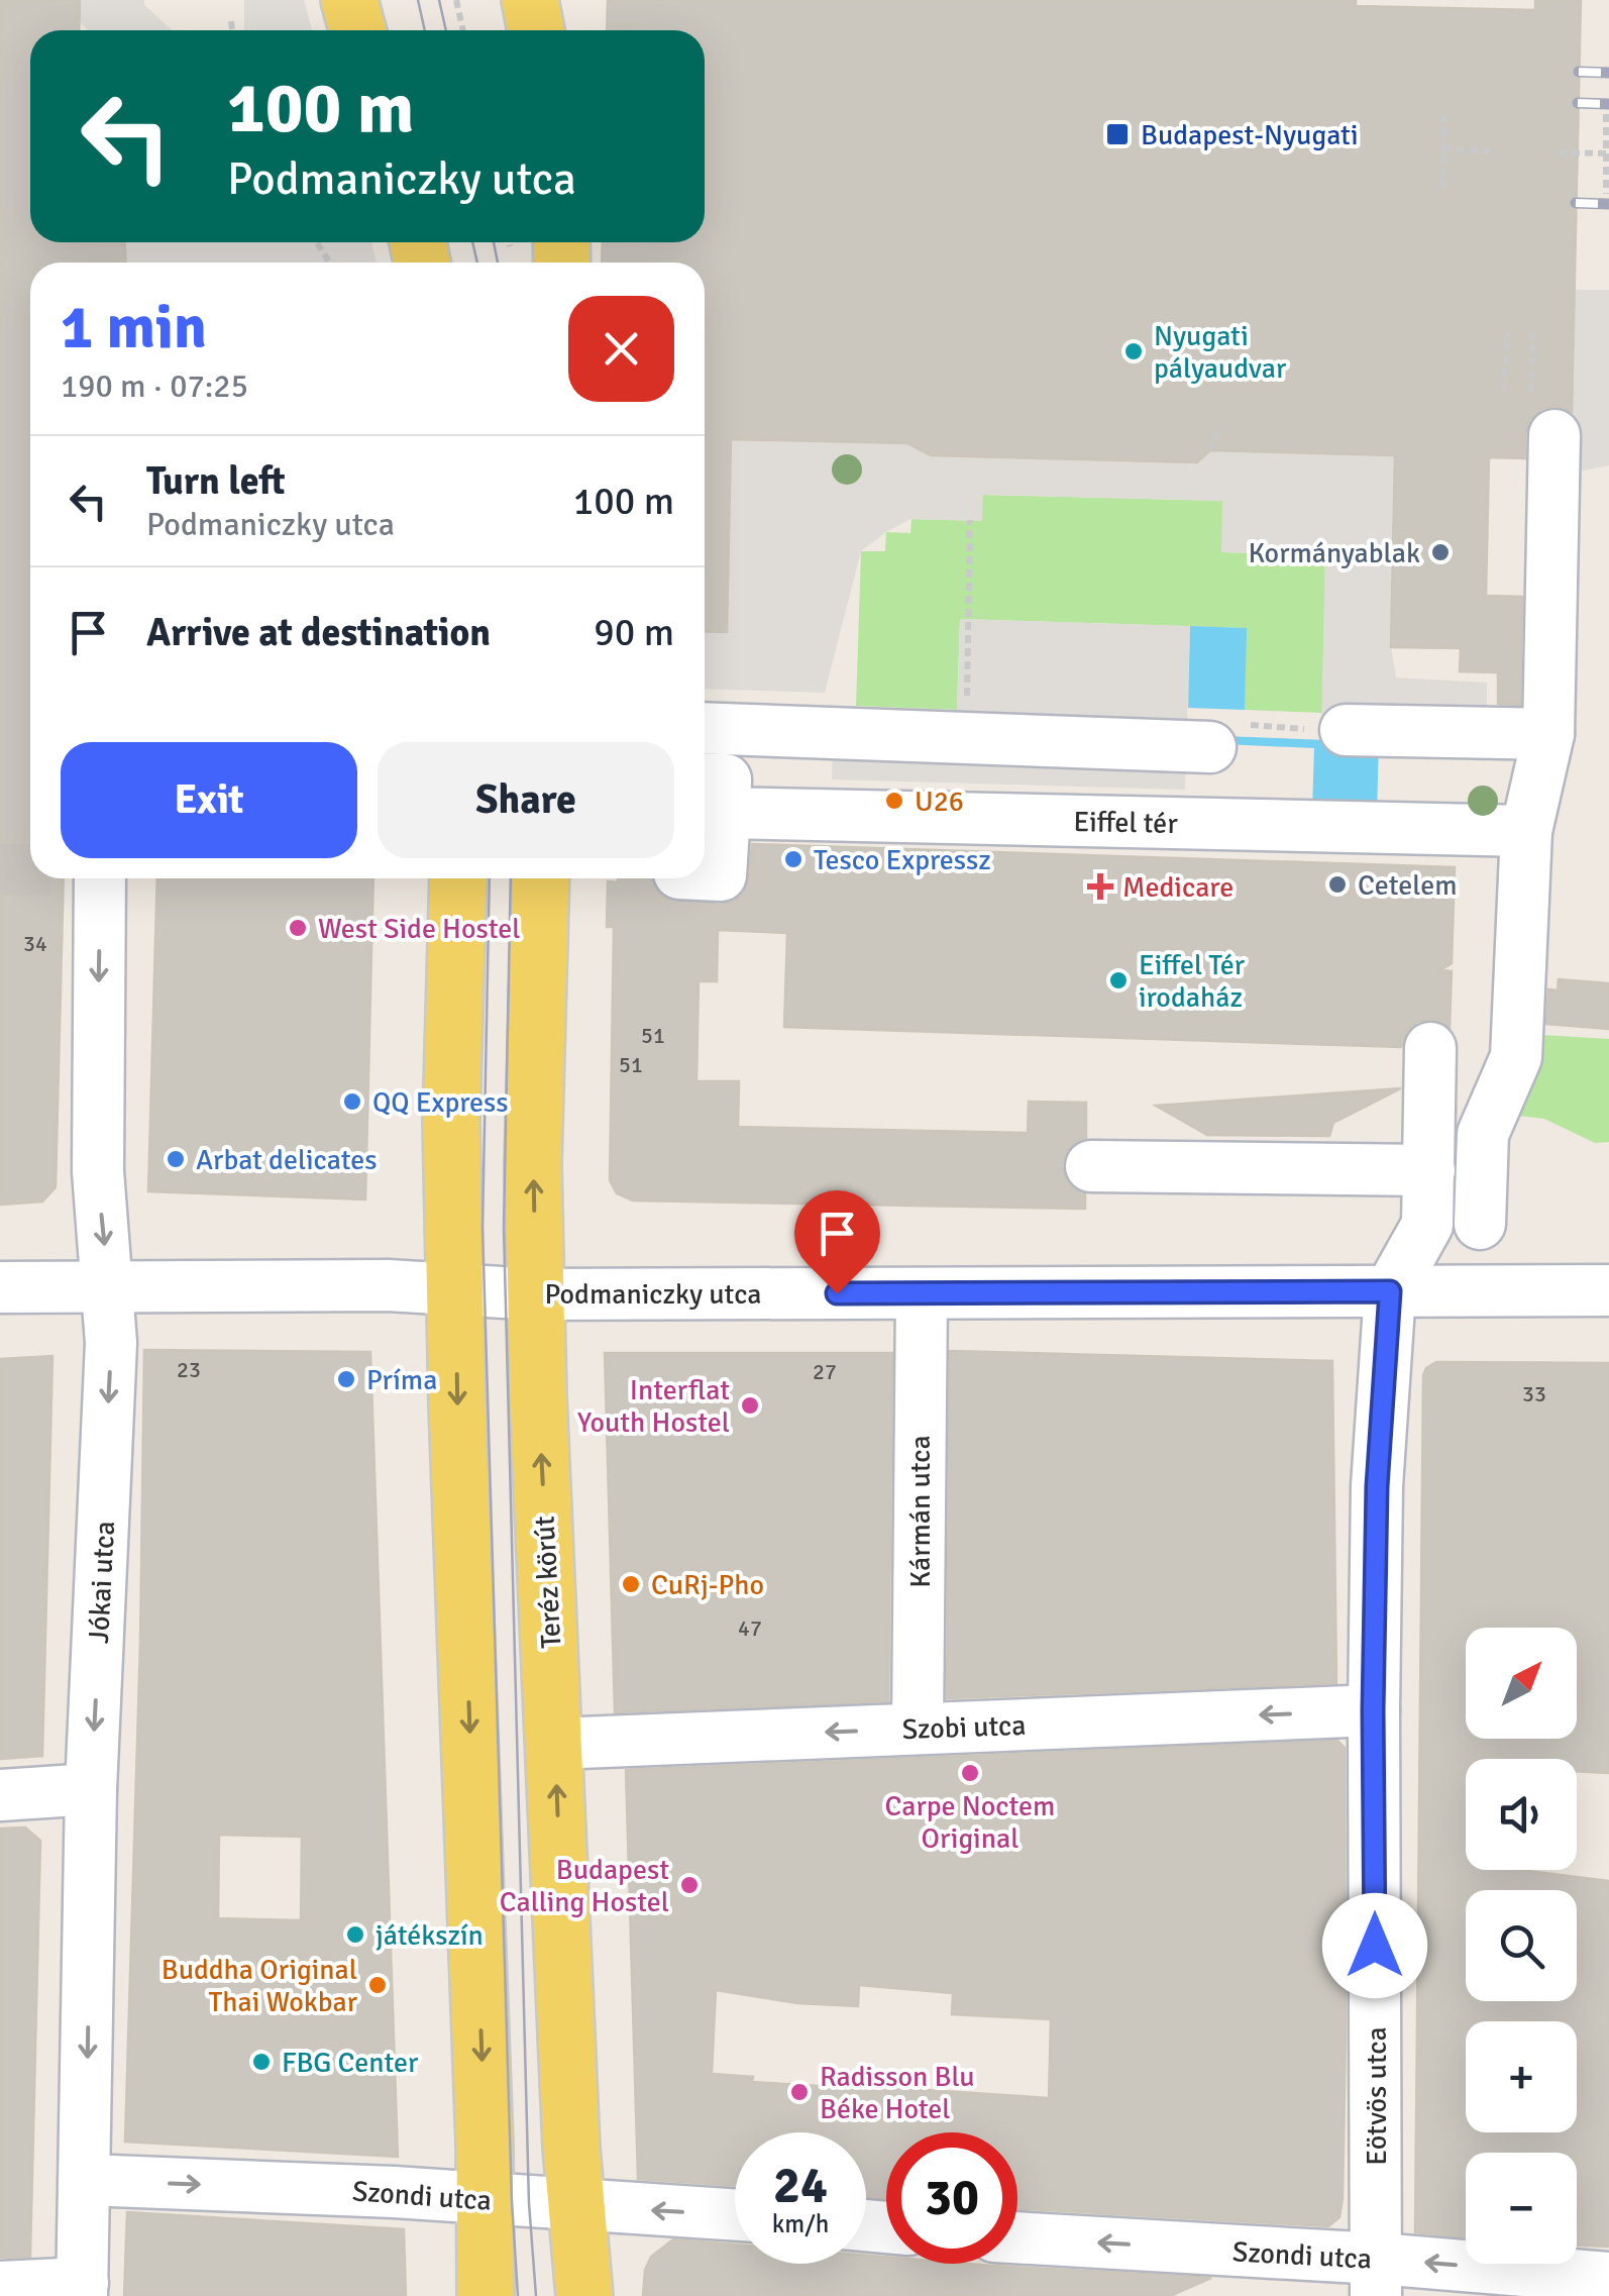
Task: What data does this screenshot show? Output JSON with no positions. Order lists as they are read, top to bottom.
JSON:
{
  "streets": {
    "main road": ["Teréz körút"],
    "street": [
      "Eiffel tér",
      "Podmaniczky utca",
      "Kármán utca",
      "Jókai utca",
      "Szobi utca",
      "Eötvös utca",
      "Szondi utca"
    ]
  },
  "crossings": [
    ["Podmaniczky utca", "Kármán utca"],
    ["Podmaniczky utca", "Jókai utca"],
    ["Podmaniczky utca", "Teréz körút"],
    ["Podmaniczky utca", "Eötvös utca"],
    ["Kármán utca", "Szobi utca"],
    ["Jókai utca", "Szondi utca"],
    ["Teréz körút", "Szobi utca"],
    ["Teréz körút", "Szondi utca"],
    ["Szobi utca", "Eötvös utca"],
    ["Eötvös utca", "Szondi utca"]
  ],
  "one_way": ["Jókai utca", "Szobi utca"],
  "places": {
    "transit": ["Budapest-Nyugati"],
    "other": [
      "Nyugati pályaudvar",
      "Kormányablak",
      "U26",
      "Tesco Expressz",
      "Cetelem",
      "West Side Hostel",
      "Eiffel Tér irodaház",
      "QQ Express",
      "Arbat delicates",
      "Príma",
      "Interflat Youth Hostel",
      "CuRj-Pho",
      "Carpe Noctem Original",
      "Budapest Calling Hostel",
      "játékszín",
      "Buddha Original Thai Wokbar",
      "FBG Center",
      "Radisson Blu Béke Hotel"
    ],
    "health": ["Medicare"]
  },
  "house_numbers": [
    "34",
    "51",
    "51",
    "23",
    "27",
    "33",
    "47"
  ],
  "north": "top right",
  "page": {
    "turn": ["100 m", "Podmaniczky utca"],
    "heading": ["1 min", "190 m · 07:25"],
    "list": [
      {
        "name": "Turn left",
        "note": "Podmaniczky utca",
        "value": "100 m"
      },
      {
        "name": "Arrive at destination",
        "value": "90 m"
      }
    ],
    "buttons": ["Exit", "Share"],
    "map_buttons": ["+", "−"],
    "speed": "24 km/h",
    "limit": "30"
  }
}
